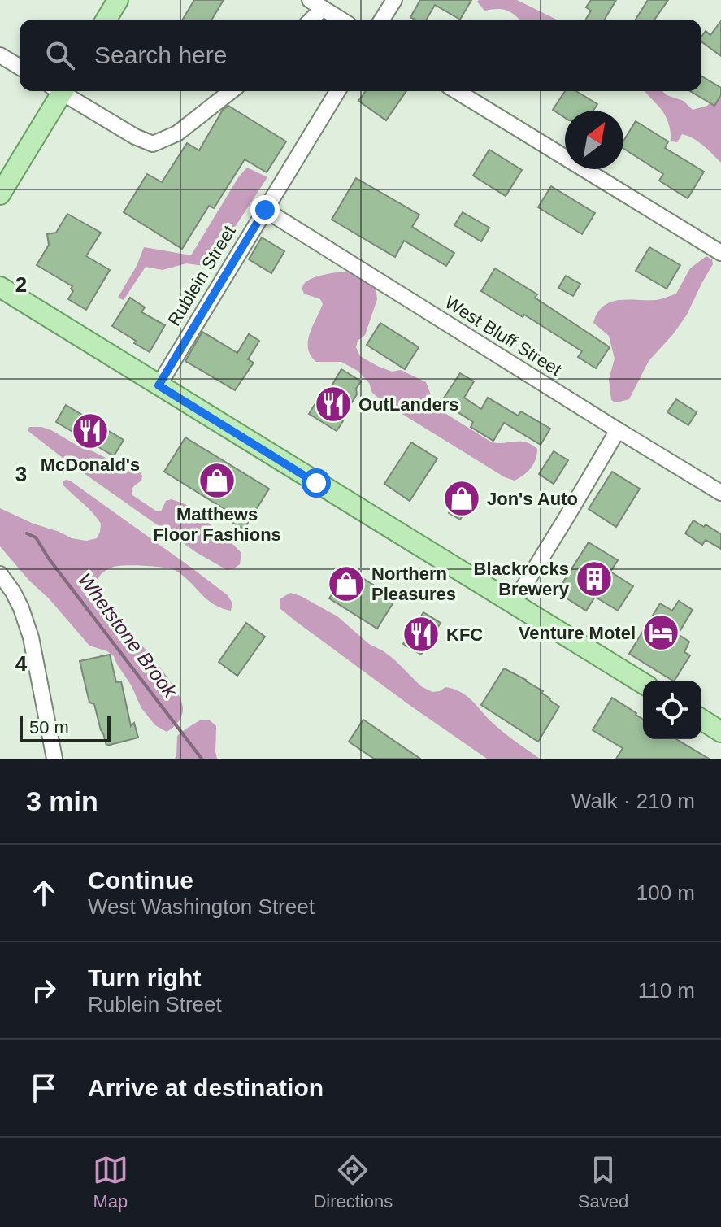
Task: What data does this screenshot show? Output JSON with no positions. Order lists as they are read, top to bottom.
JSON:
{
  "streets": {
    "street": ["Rublein Street", "West Bluff Street"]
  },
  "crossings": [
    ["Rublein Street", "West Bluff Street"]
  ],
  "water": ["Whetstone Brook"],
  "places": {
    "restaurant": ["OutLanders", "McDonald's", "KFC"],
    "shop": ["Matthews Floor Fashions", "Jon's Auto", "Northern Pleasures"],
    "building": ["Blackrocks Brewery"],
    "hotel": ["Venture Motel"]
  },
  "scale_bar": "50 m",
  "north": "top right",
  "page": {
    "search": "Search here",
    "scale": "50 m",
    "heading": ["3 min", "Walk · 210 m"],
    "list": [
      ["Continue", "West Washington Street", "100 m"],
      ["Turn right", "Rublein Street", "110 m"],
      "Arrive at destination"
    ],
    "nav": ["Map", "Directions", "Saved"]
  },
  "grid": {
    "rows": ["2", "3", "4"]
  }
}
